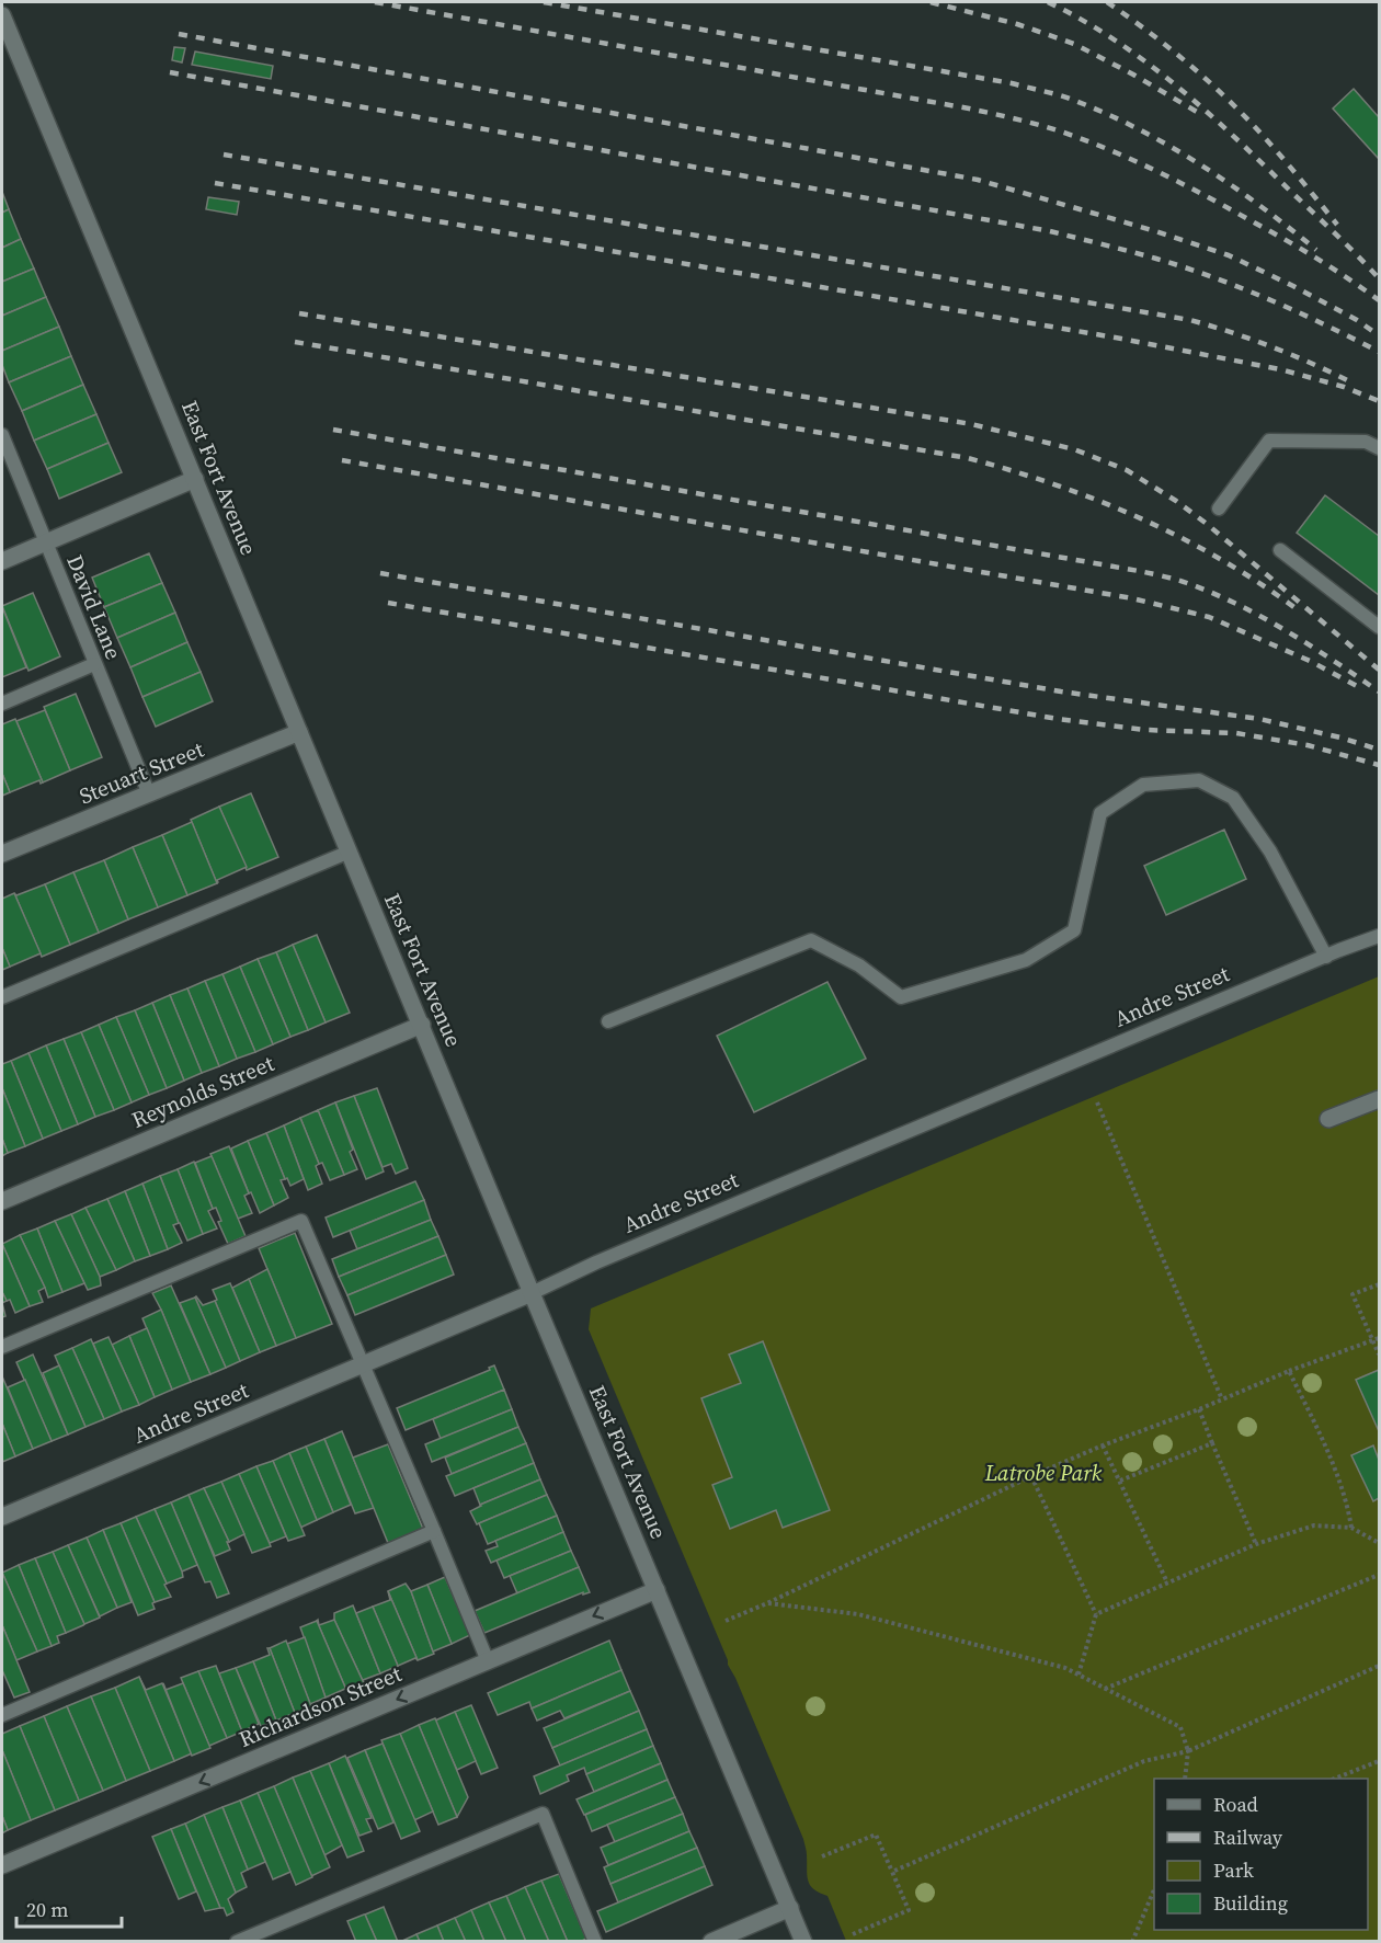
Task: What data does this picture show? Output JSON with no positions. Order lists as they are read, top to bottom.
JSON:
{
  "streets": {
    "street": [
      "East Fort Avenue",
      "Steuart Street",
      "Andre Street",
      "Reynolds Street",
      "Richardson Street"
    ],
    "lane": ["David Lane"]
  },
  "crossings": [
    ["East Fort Avenue", "Steuart Street"],
    ["East Fort Avenue", "Andre Street"],
    ["East Fort Avenue", "Reynolds Street"],
    ["East Fort Avenue", "Richardson Street"],
    ["David Lane", "Steuart Street"]
  ],
  "one_way": ["Richardson Street"],
  "parks": ["Latrobe Park"],
  "legend": [
    "Road",
    "Railway",
    "Park",
    "Building"
  ],
  "scale_bar": "20 m"
}
